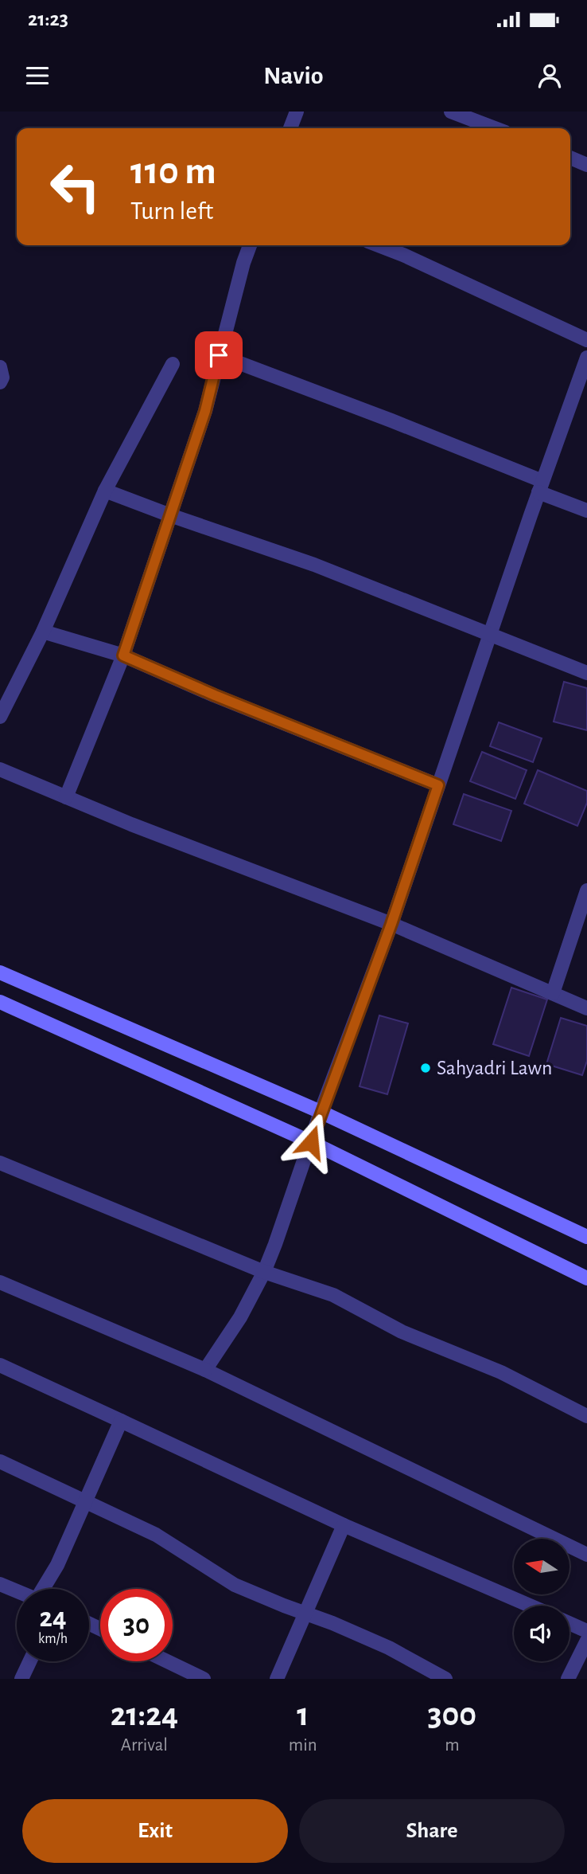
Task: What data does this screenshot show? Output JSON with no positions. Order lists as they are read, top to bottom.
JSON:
{
  "places": ["Sahyadri Lawn"],
  "north": "left",
  "page": {
    "status": "21:23",
    "header": "Navio",
    "turn": ["110 m", "Turn left"],
    "speed": "24 km/h",
    "limit": "30",
    "eta": [
      "21:24",
      "Arrival",
      "1",
      "min",
      "300",
      "m"
    ],
    "buttons": ["Exit", "Share"]
  }
}
